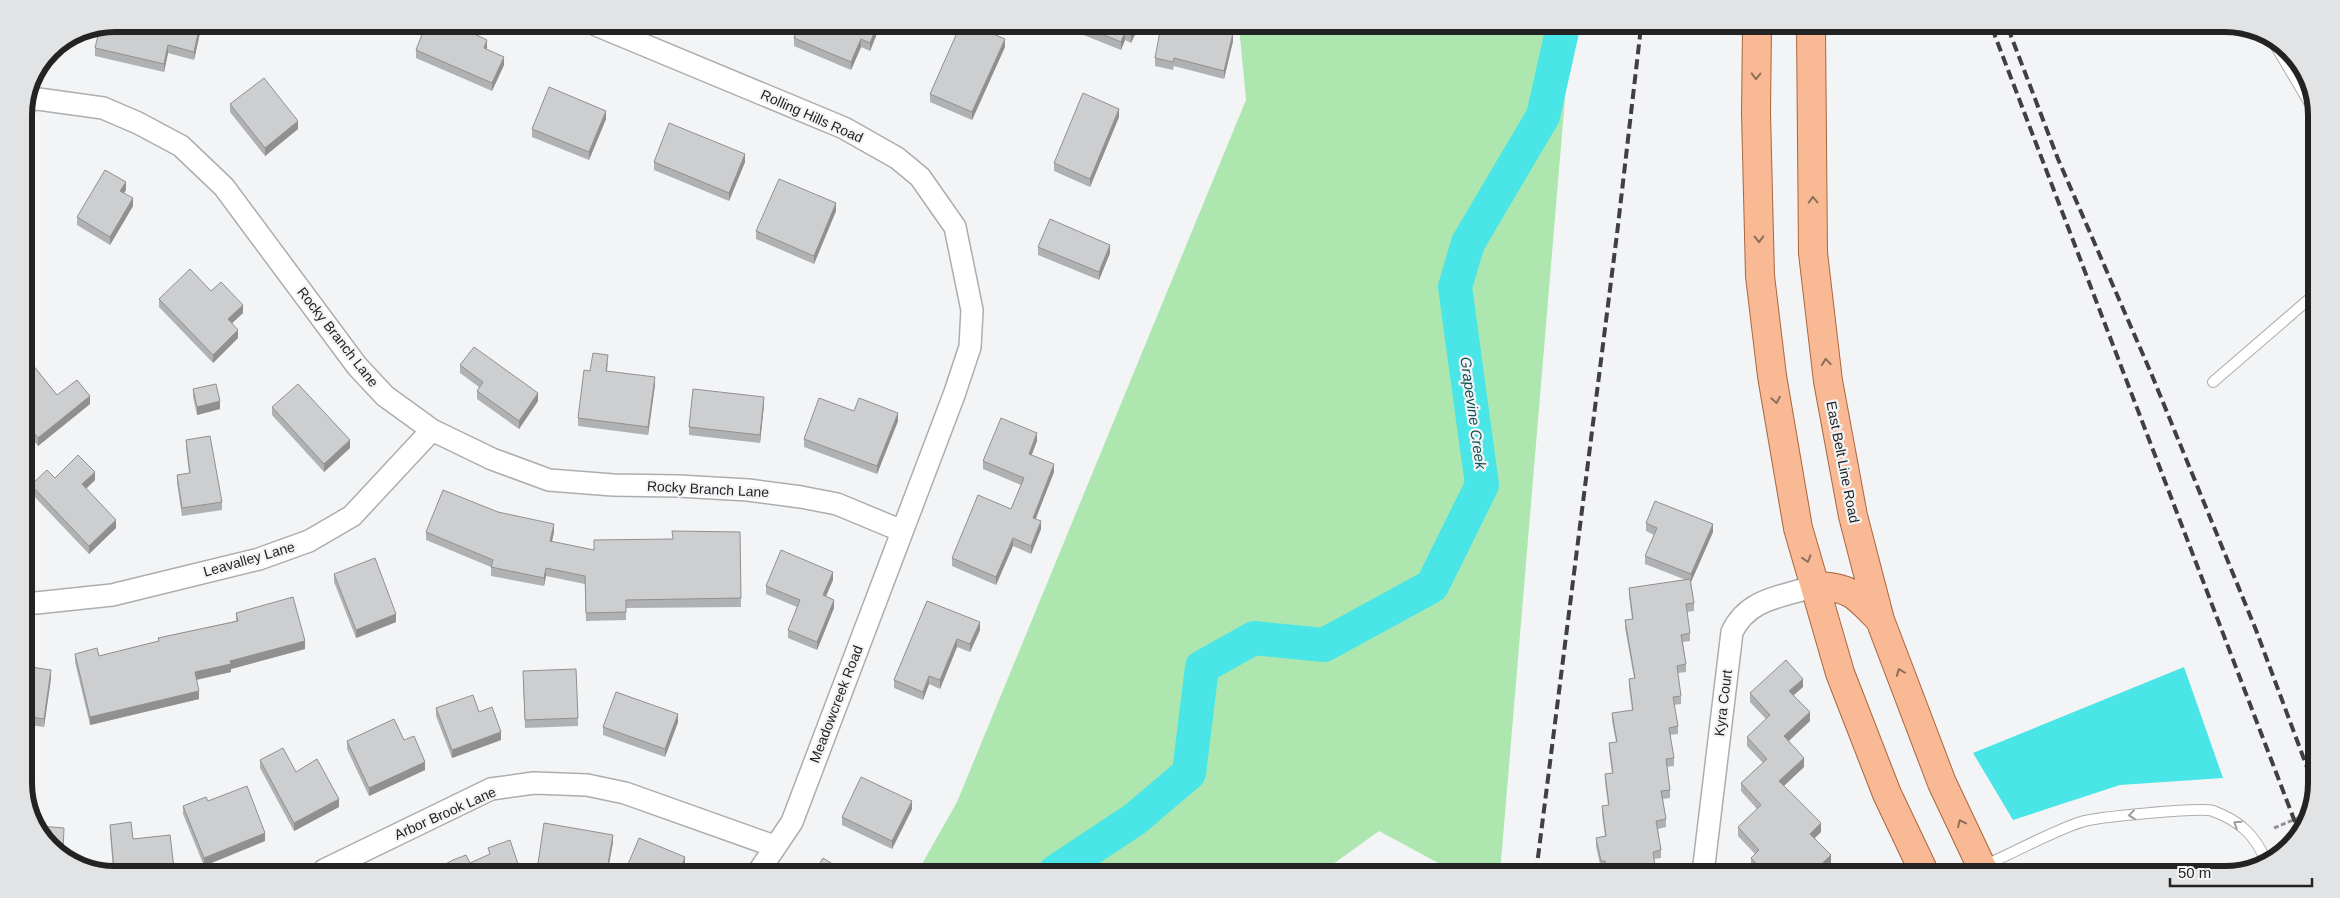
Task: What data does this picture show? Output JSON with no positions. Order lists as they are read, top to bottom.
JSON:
{
  "streets": {
    "main road": ["East Belt Line Road"],
    "street": [
      "Rolling Hills Road",
      "Rocky Branch Lane",
      "Leavalley Lane",
      "Kyra Court",
      "Meadowcreek Road",
      "Arbor Brook Lane"
    ]
  },
  "crossings": [
    ["Rolling Hills Road", "Rocky Branch Lane"],
    ["Rolling Hills Road", "Meadowcreek Road"],
    ["Rocky Branch Lane", "Leavalley Lane"],
    ["Rocky Branch Lane", "Meadowcreek Road"],
    ["Meadowcreek Road", "Arbor Brook Lane"]
  ],
  "water": ["Grapevine Creek"],
  "scale_bar": "50 m"
}
